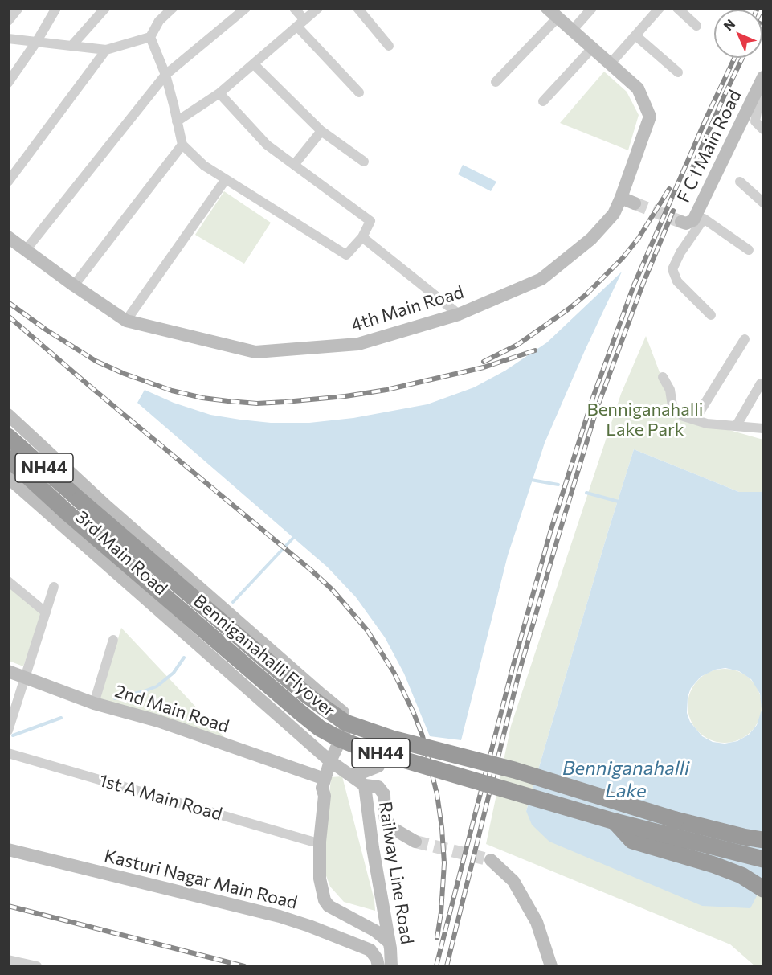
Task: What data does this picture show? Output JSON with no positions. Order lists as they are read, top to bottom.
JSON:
{
  "streets": {
    "highway": ["NH44", "Benniganahalli Flyover"],
    "street": [
      "F C I Main Road",
      "4th Main Road",
      "3rd Main Road",
      "2nd Main Road",
      "1st A Main Road",
      "Railway Line Road",
      "Kasturi Nagar Main Road"
    ]
  },
  "crossings": [
    ["3rd Main Road", "Railway Line Road"]
  ],
  "water": ["Benniganahalli Lake"],
  "parks": ["Benniganahalli Lake Park"],
  "north": "top left"
}
